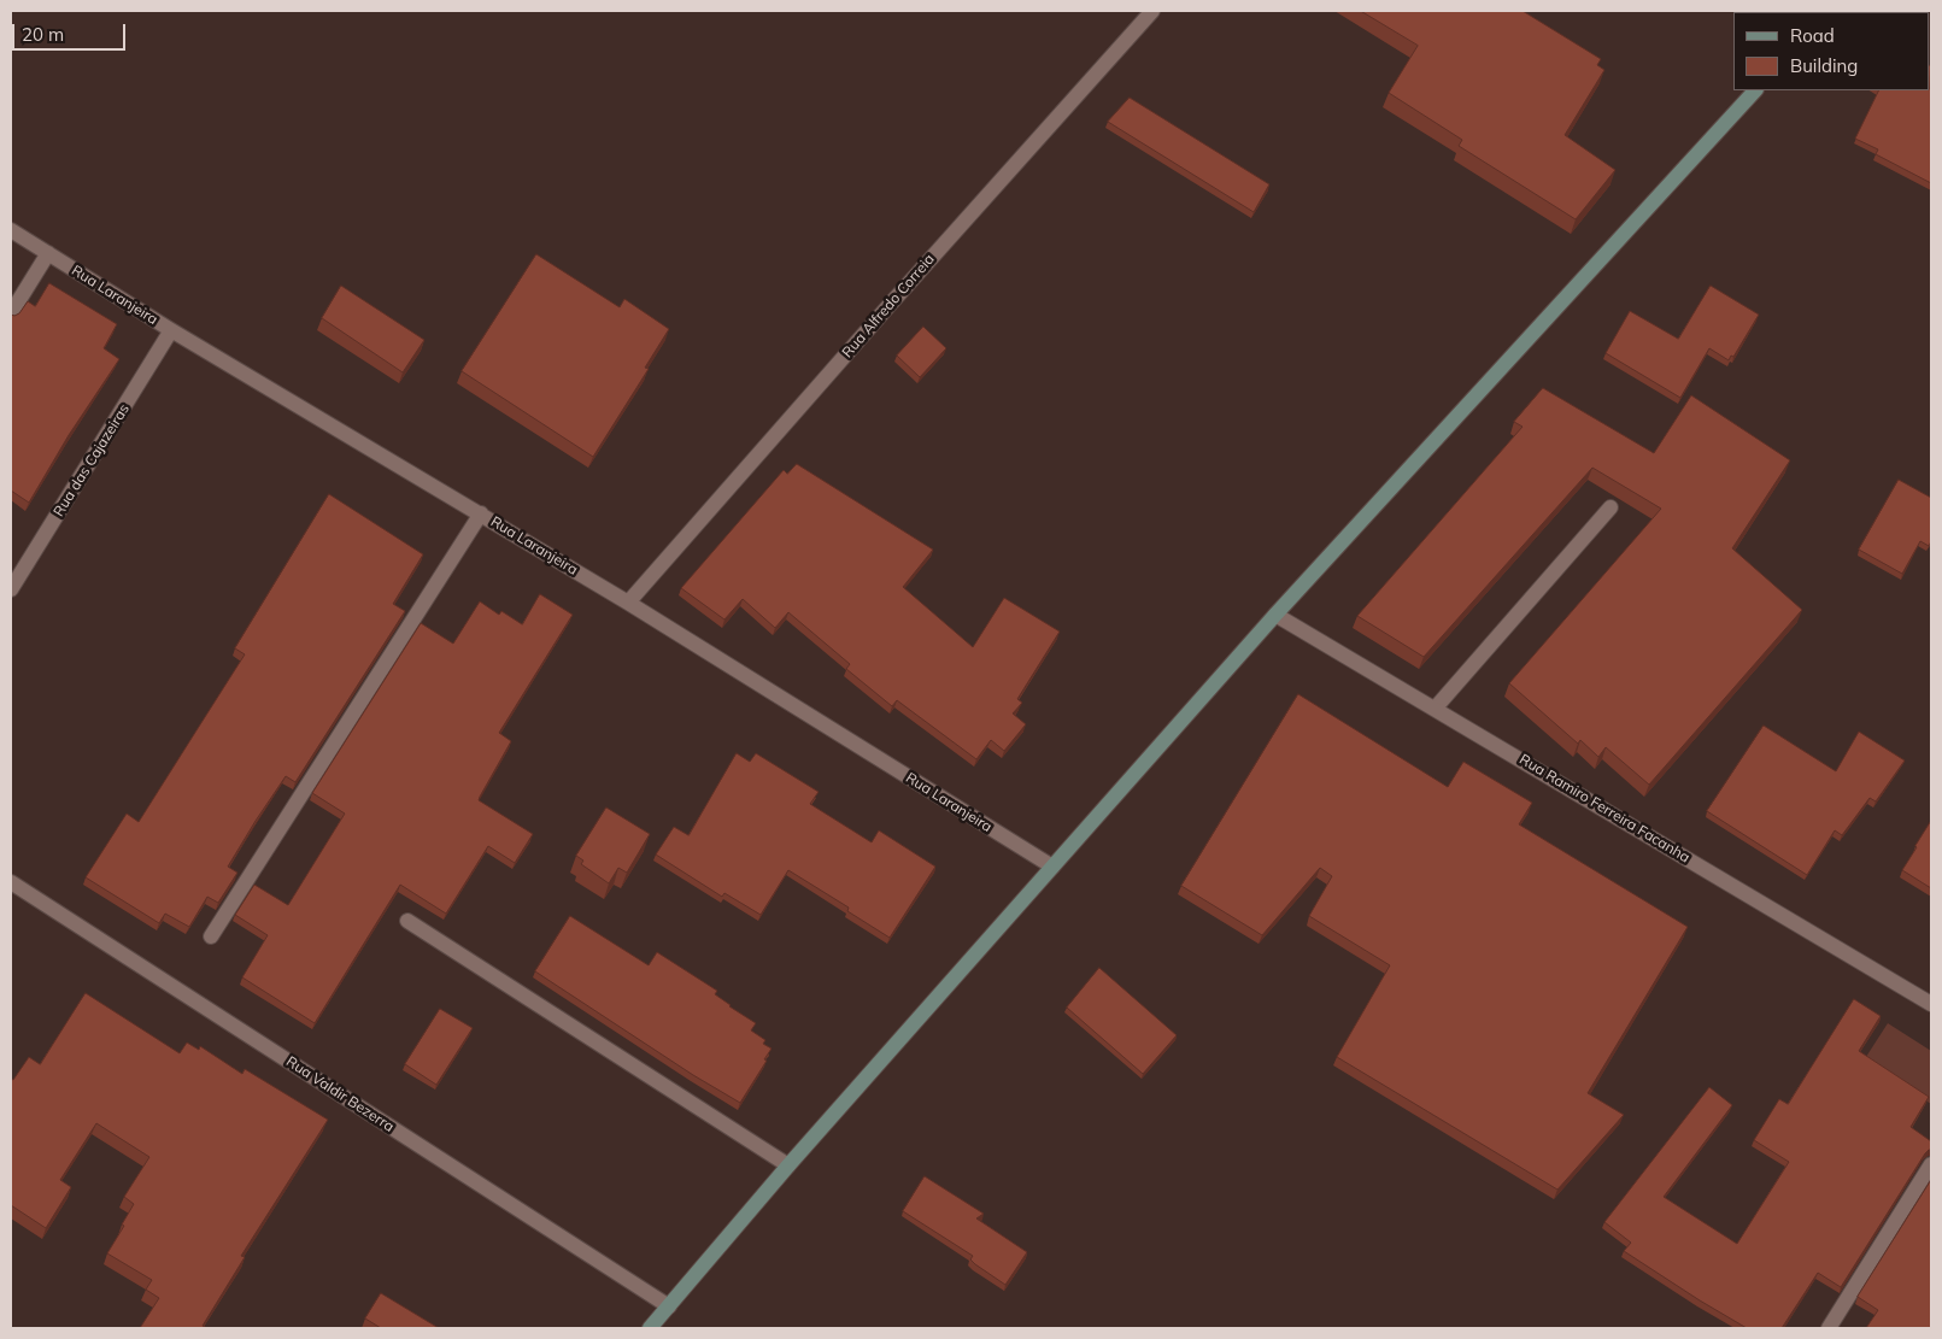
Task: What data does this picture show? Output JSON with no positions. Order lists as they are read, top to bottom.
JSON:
{
  "streets": {
    "street": [
      "Rua Laranjeira",
      "Rua Alfredo Correia",
      "Rua das Cajazeiras",
      "Rua Ramiro Ferreira Facanha",
      "Rua Valdir Bezerra"
    ]
  },
  "crossings": [
    ["Rua Laranjeira", "Rua Alfredo Correia"],
    ["Rua Laranjeira", "Rua das Cajazeiras"]
  ],
  "legend": ["Road", "Building"],
  "scale_bar": "20 m"
}
